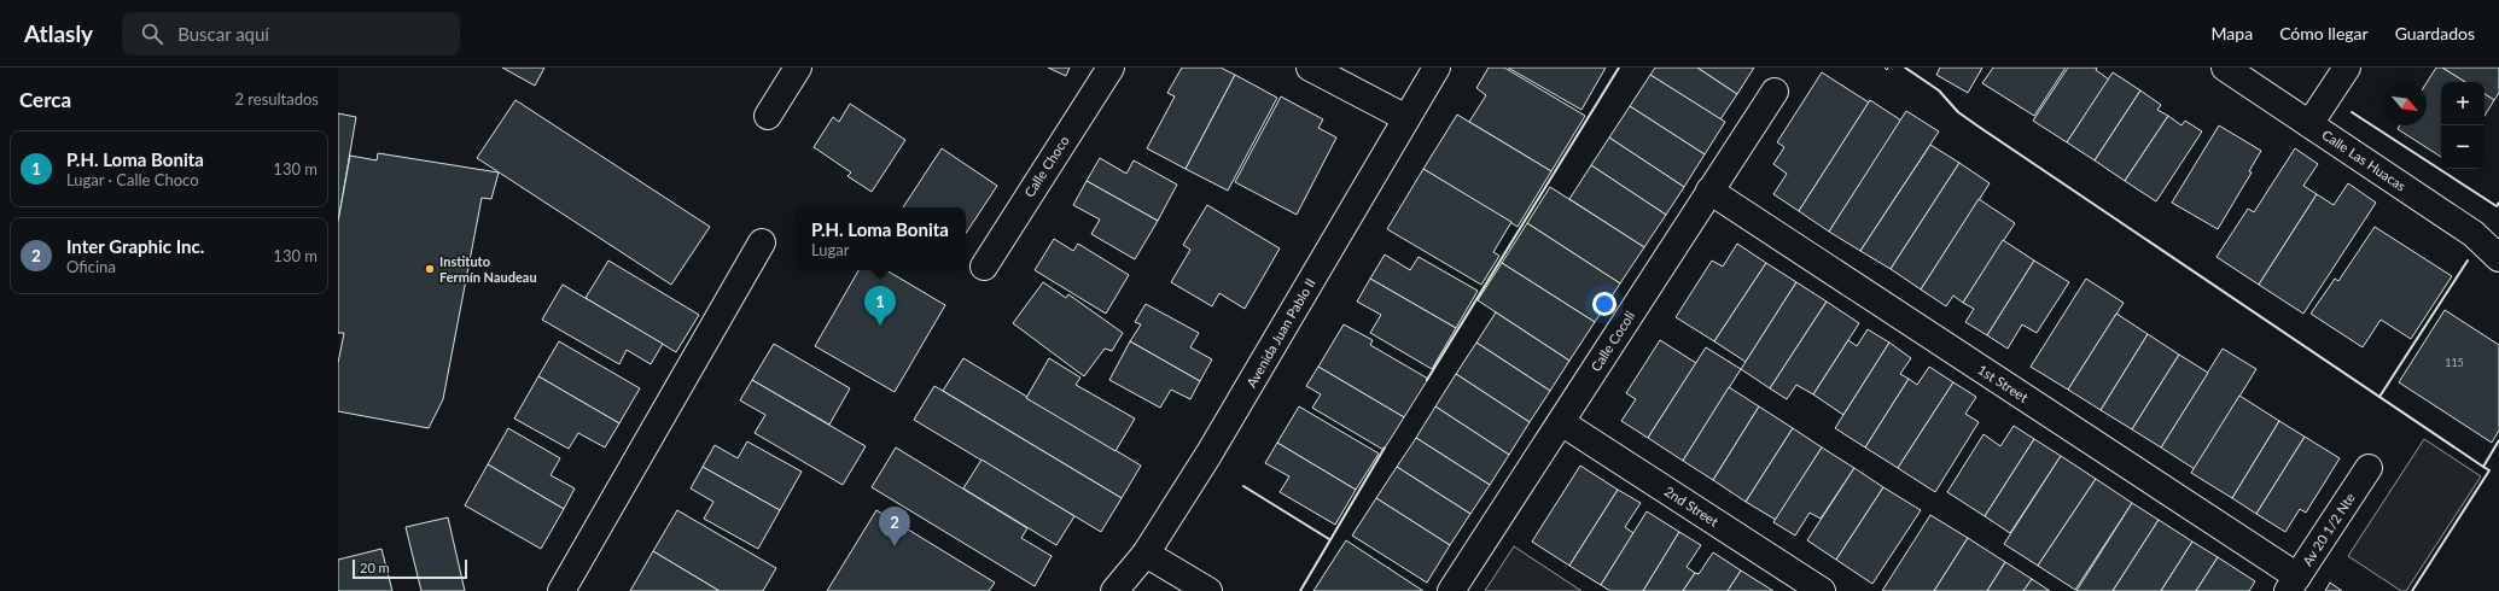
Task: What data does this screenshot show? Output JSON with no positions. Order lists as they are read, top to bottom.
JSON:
{
  "streets": {
    "street": [
      "Calle Las Huacas",
      "Calle Choco",
      "Avenida Juan Pablo II",
      "Calle Cocoli",
      "1st Street",
      "2nd Street",
      "Av 20 1/2 Nte"
    ]
  },
  "crossings": [
    ["Calle Cocoli", "1st Street"],
    ["Calle Cocoli", "2nd Street"],
    ["1st Street", "Av 20 1/2 Nte"]
  ],
  "places": ["Instituto Fermín Naudeau"],
  "house_numbers": ["115"],
  "scale_bar": "20 m",
  "north": "bottom right",
  "page": {
    "header": "Atlasly",
    "search": "Buscar aquí",
    "nav": ["Mapa", "Cómo llegar", "Guardados"],
    "heading": ["Cerca", "2 resultados"],
    "map_buttons": ["+", "−"],
    "list": [
      {
        "mark": "1",
        "name": "P.H. Loma Bonita",
        "note": "Lugar · Calle Choco",
        "value": "130 m"
      },
      {
        "mark": "2",
        "name": "Inter Graphic Inc.",
        "note": "Oficina",
        "value": "130 m"
      }
    ],
    "popup": ["P.H. Loma Bonita", "Lugar"],
    "pins": ["1", "2"],
    "scale": "20 m"
  }
}
